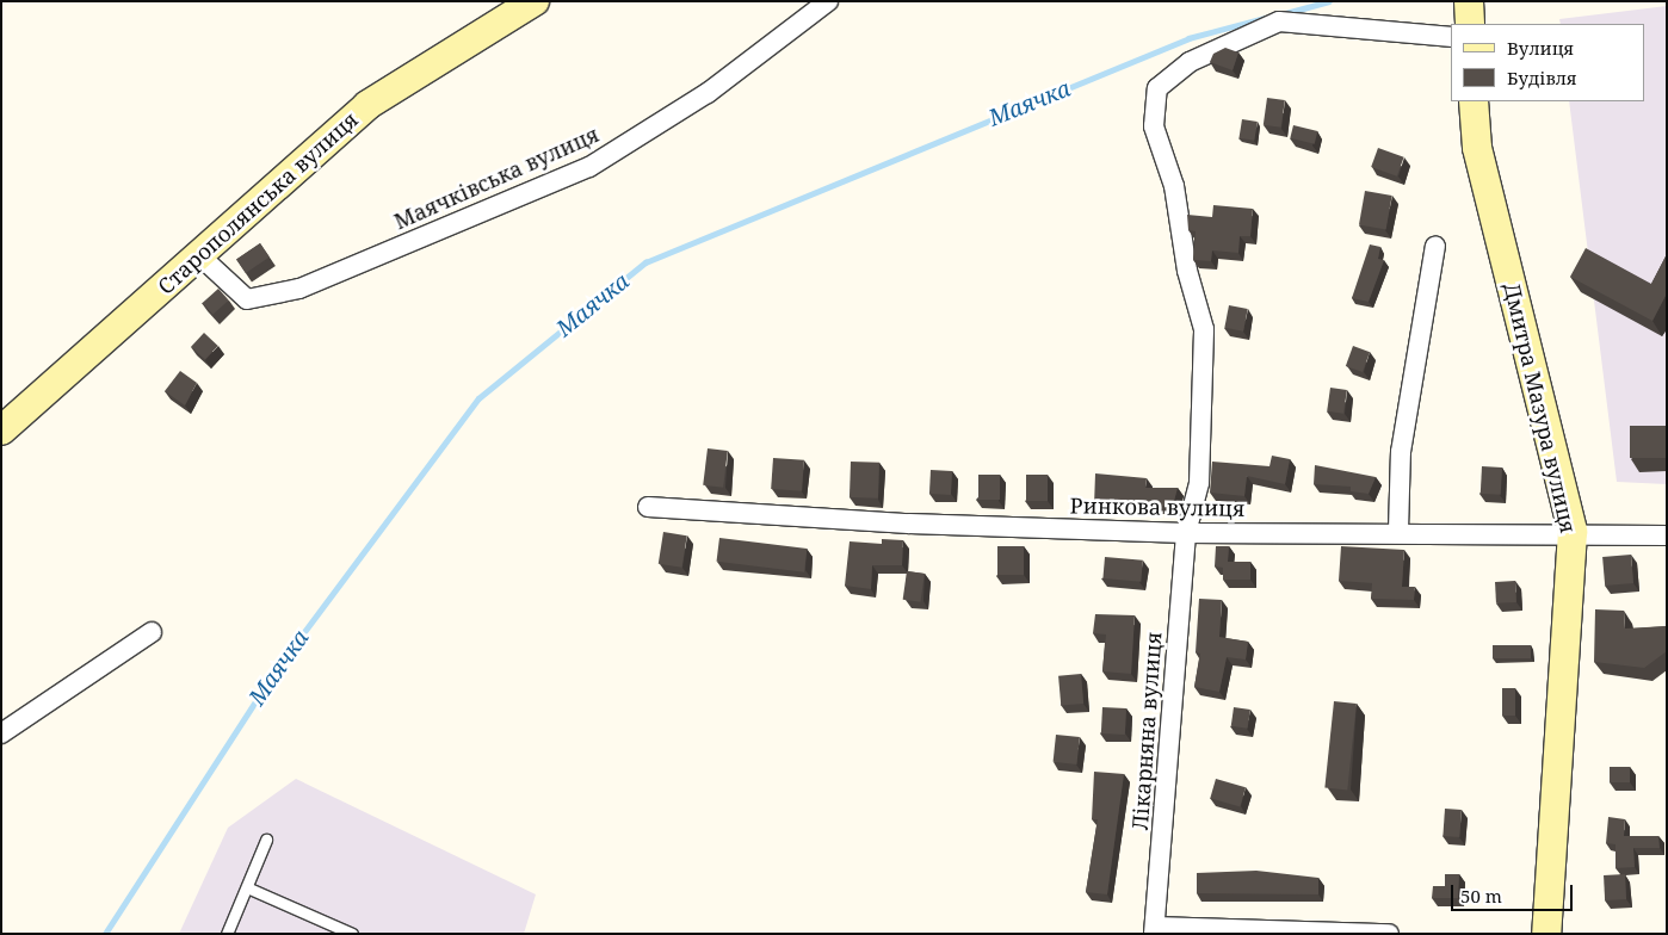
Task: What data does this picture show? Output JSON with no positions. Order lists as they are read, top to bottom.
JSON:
{
  "streets": {
    "street": [
      "Маячківська вулиця",
      "Старополянська вулиця",
      "Дмитра Мазура вулиця",
      "Ринкова вулиця",
      "Лікарняна вулиця"
    ]
  },
  "crossings": [
    ["Маячківська вулиця", "Старополянська вулиця"],
    ["Дмитра Мазура вулиця", "Ринкова вулиця"],
    ["Ринкова вулиця", "Лікарняна вулиця"]
  ],
  "water": ["Маячка"],
  "legend": ["Вулиця", "Будівля"],
  "scale_bar": "50 m"
}
